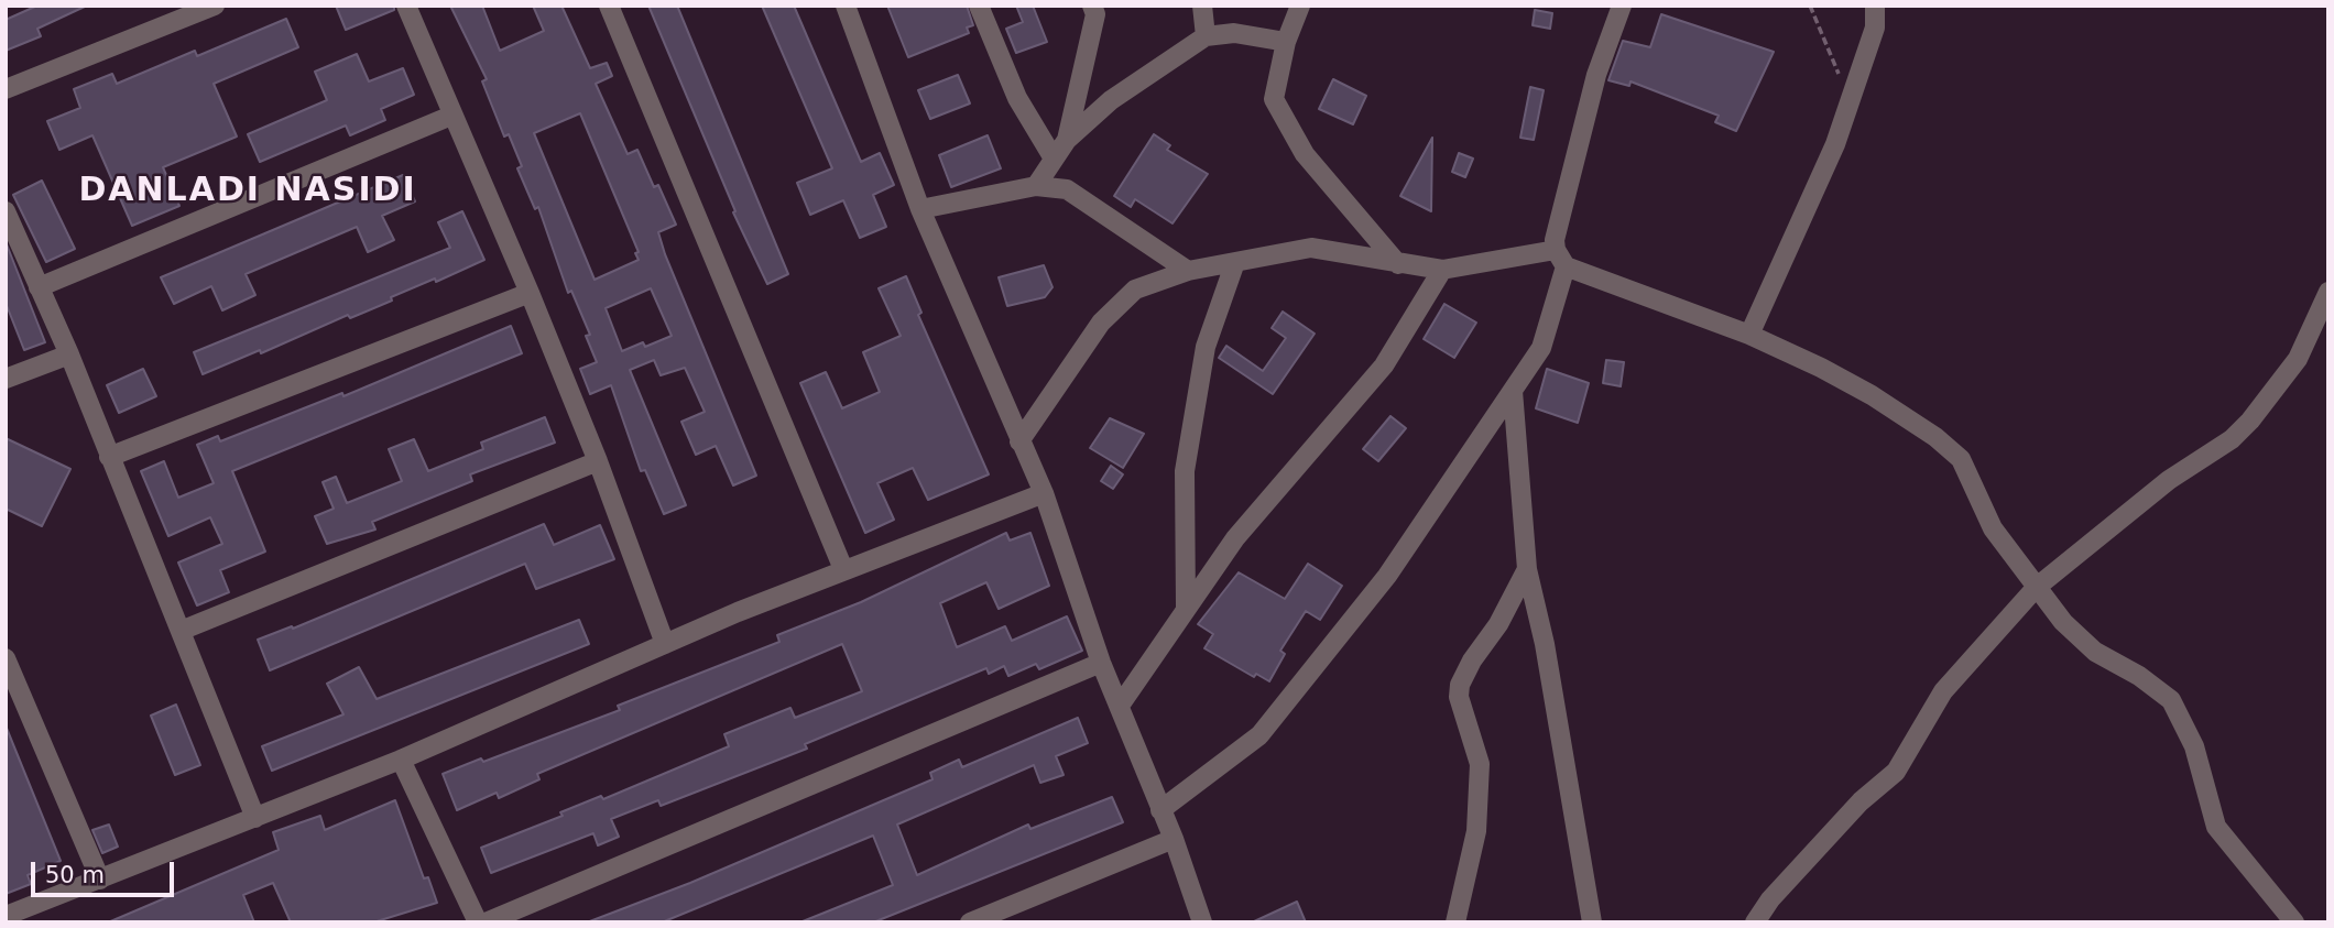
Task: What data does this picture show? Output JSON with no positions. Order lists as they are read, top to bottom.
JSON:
{
  "districts": ["DANLADI NASIDI"],
  "scale_bar": "50 m"
}
